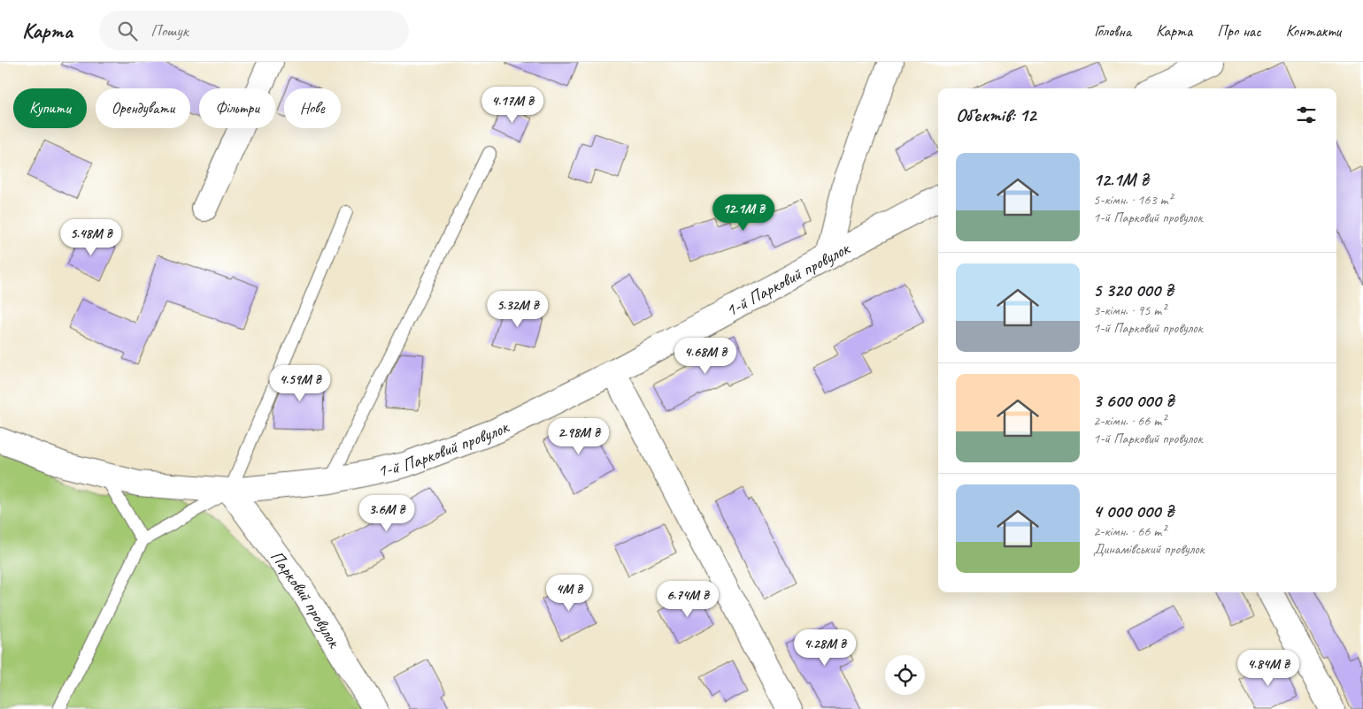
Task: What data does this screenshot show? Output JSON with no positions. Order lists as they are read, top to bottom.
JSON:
{
  "streets": {
    "street": ["1-й Парковий провулок", "Парковий провулок"]
  },
  "crossings": [
    ["1-й Парковий провулок", "Парковий провулок"]
  ],
  "page": {
    "header": "Карта",
    "search": "Пошук",
    "nav": [
      "Головна",
      "Карта",
      "Про нас",
      "Контакти"
    ],
    "price": [
      "4.17M ₴",
      "12.1M ₴",
      "5.48M ₴",
      "5.32M ₴",
      "4.68M ₴",
      "4.59M ₴",
      "2.98M ₴",
      "3.6M ₴",
      "4M ₴",
      "6.74M ₴",
      "4.28M ₴",
      "4.84M ₴"
    ],
    "chip": [
      "Купити",
      "Орендувати",
      "Фільтри",
      "Нове"
    ],
    "heading": "Об’єктів: 12",
    "list": [
      {
        "name": "12.1M ₴",
        "note": "5-кімн. · 163 m² · 1-й Парковий провулок"
      },
      {
        "name": "5 320 000 ₴",
        "note": "3-кімн. · 95 m² · 1-й Парковий провулок"
      },
      {
        "name": "3 600 000 ₴",
        "note": "2-кімн. · 66 m² · 1-й Парковий провулок"
      },
      {
        "name": "4 000 000 ₴",
        "note": "2-кімн. · 66 m² · Динамівський провулок"
      }
    ]
  }
}
